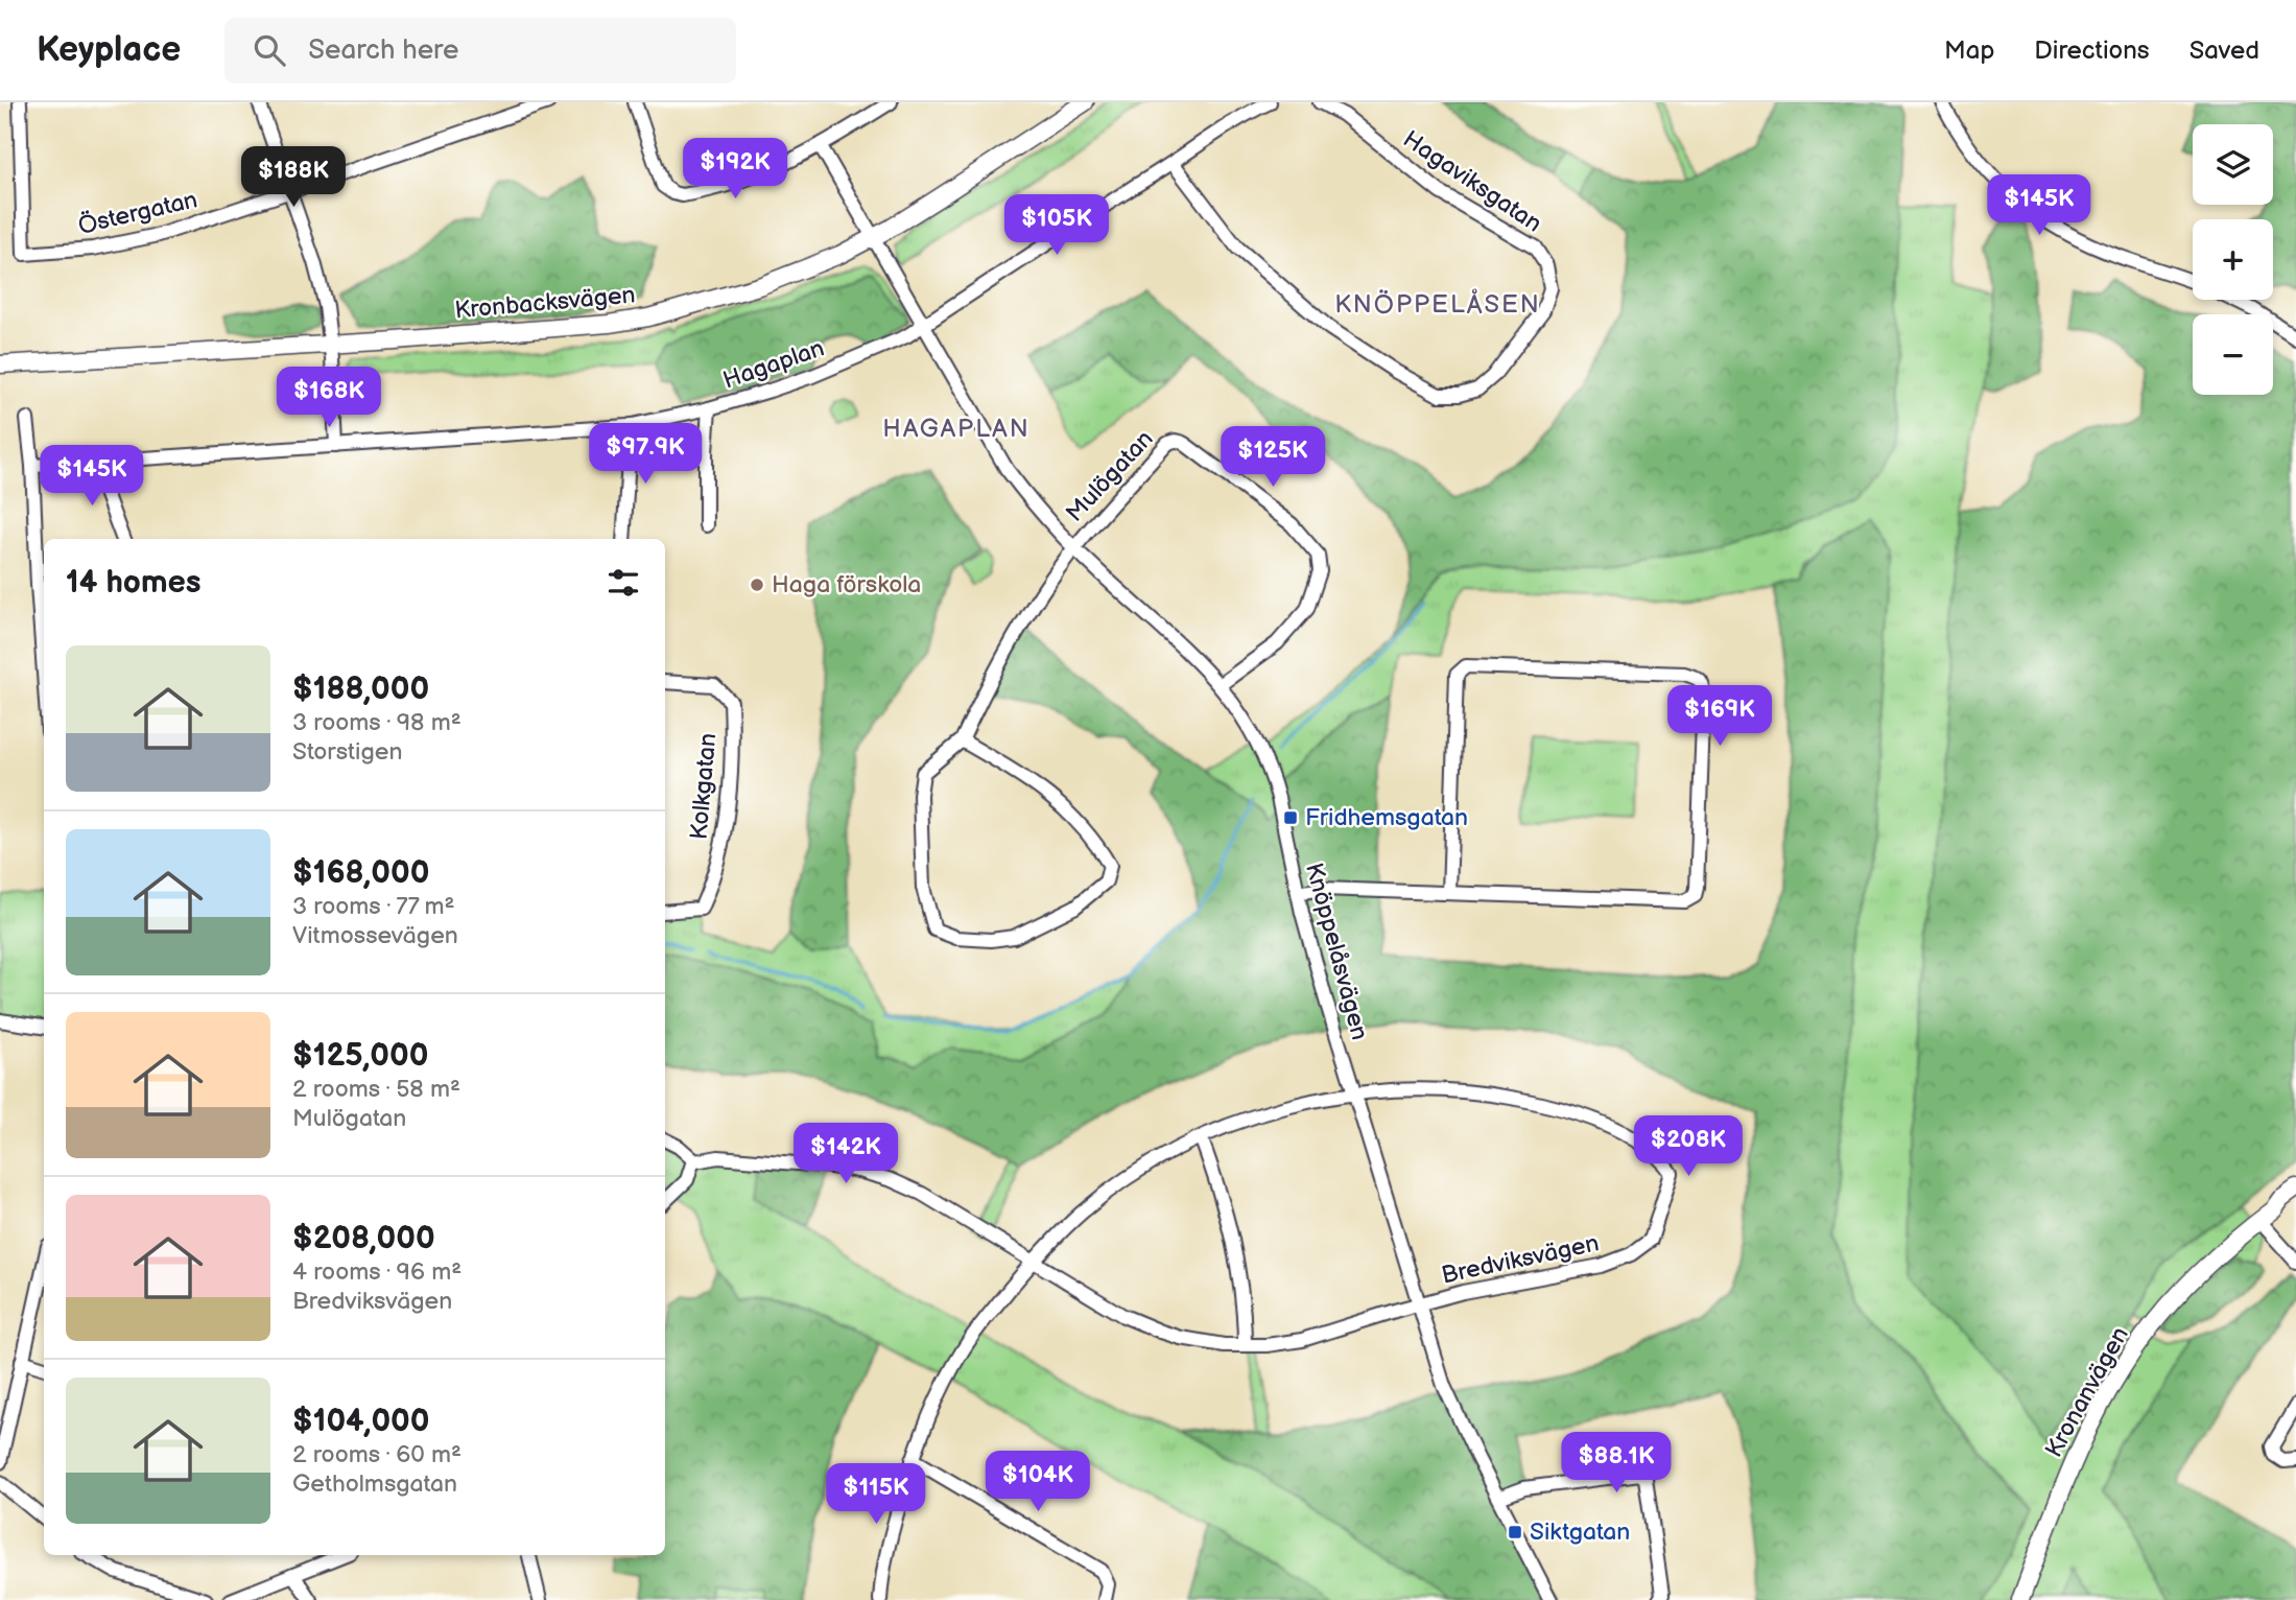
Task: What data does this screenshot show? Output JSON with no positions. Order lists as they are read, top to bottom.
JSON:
{
  "streets": {
    "street": [
      "Hagaviksgatan",
      "Östergatan",
      "Kronbacksvägen",
      "Hagaplan",
      "Mulögatan",
      "Kolkgatan",
      "Knöppelåsvägen",
      "Bredviksvägen",
      "Kronanvägen"
    ]
  },
  "crossings": [
    ["Kronbacksvägen", "Knöppelåsvägen"],
    ["Hagaplan", "Knöppelåsvägen"],
    ["Mulögatan", "Knöppelåsvägen"],
    ["Knöppelåsvägen", "Bredviksvägen"]
  ],
  "districts": ["KNÖPPELÅSEN", "HAGAPLAN"],
  "places": {
    "other": ["Haga förskola"],
    "transit": ["Fridhemsgatan", "Siktgatan"]
  },
  "page": {
    "header": "Keyplace",
    "search": "Search here",
    "nav": ["Map", "Directions", "Saved"],
    "map_buttons": ["+", "−"],
    "price": [
      "$192K",
      "$188K",
      "$145K",
      "$105K",
      "$168K",
      "$97.9K",
      "$125K",
      "$145K",
      "$169K",
      "$208K",
      "$142K",
      "$88.1K",
      "$104K",
      "$115K"
    ],
    "heading": "14 homes",
    "list": [
      {
        "name": "$188,000",
        "note": "3 rooms · 98 m² · Storstigen"
      },
      {
        "name": "$168,000",
        "note": "3 rooms · 77 m² · Vitmossevägen"
      },
      {
        "name": "$125,000",
        "note": "2 rooms · 58 m² · Mulögatan"
      },
      {
        "name": "$208,000",
        "note": "4 rooms · 96 m² · Bredviksvägen"
      },
      {
        "name": "$104,000",
        "note": "2 rooms · 60 m² · Getholmsgatan"
      }
    ]
  }
}
